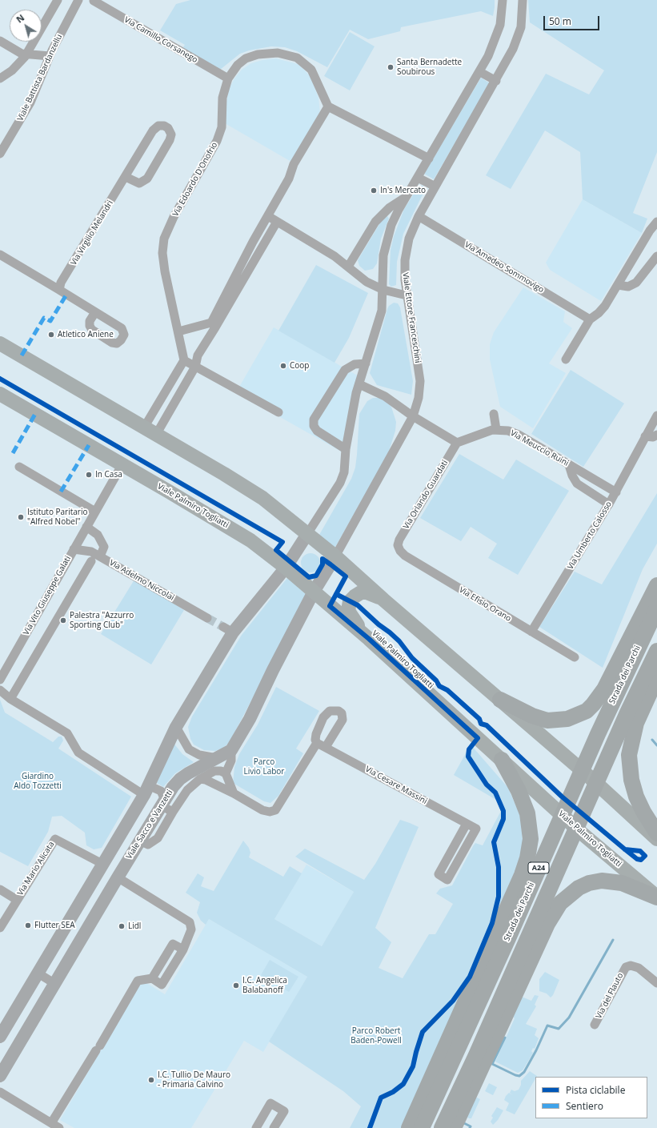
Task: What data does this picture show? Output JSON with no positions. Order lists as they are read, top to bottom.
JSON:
{
  "streets": {
    "highway": ["Strada dei Parchi", "A24"],
    "main road": ["Viale Palmiro Togliatti"],
    "street": [
      "Via Camillo Corsanego",
      "Viale Battista Bardanzellu",
      "Via Edoardo D'Onofrio",
      "Via Virgilio Melandri",
      "Via Amedeo Sommovigo",
      "Viale Ettore Franceschini",
      "Via Meuccio Ruini",
      "Via Orlando Guardati",
      "Via Umberto Calosso",
      "Via Adelmo Niccolai",
      "Via Vito Giuseppe Galati",
      "Via Efisio Orano",
      "Via Cesare Massini",
      "Viale Sacco e Vanzetti",
      "Via Mario Alicata",
      "Via del Flauto"
    ]
  },
  "crossings": [
    ["Via Camillo Corsanego", "Via Edoardo D'Onofrio"],
    ["Via Amedeo Sommovigo", "Viale Ettore Franceschini"],
    ["Viale Ettore Franceschini", "Viale Sacco e Vanzetti"],
    ["Via Meuccio Ruini", "Via Orlando Guardati"],
    ["Via Meuccio Ruini", "Via Umberto Calosso"],
    ["Via Orlando Guardati", "Via Efisio Orano"],
    ["Viale Palmiro Togliatti", "Viale Sacco e Vanzetti"],
    ["Via Umberto Calosso", "Via Efisio Orano"],
    ["Via Adelmo Niccolai", "Via Vito Giuseppe Galati"]
  ],
  "parks": ["Parco Livio Labor", "Giardino Aldo Tozzetti", "Parco Robert Baden-Powell"],
  "places": [
    "Santa Bernadette Soubirous",
    "In's Mercato",
    "Atletico Aniene",
    "Coop",
    "In Casa",
    "Istituto Paritario \"Alfred Nobel\"",
    "Palestra \"Azzurro Sporting Club\"",
    "Flutter SEA",
    "Lidl",
    "I.C. Angelica Balabanoff",
    "I.C. Tullio De Mauro - Primaria Calvino"
  ],
  "legend": ["Pista ciclabile", "Sentiero"],
  "scale_bar": "50 m",
  "north": "top left"
}
